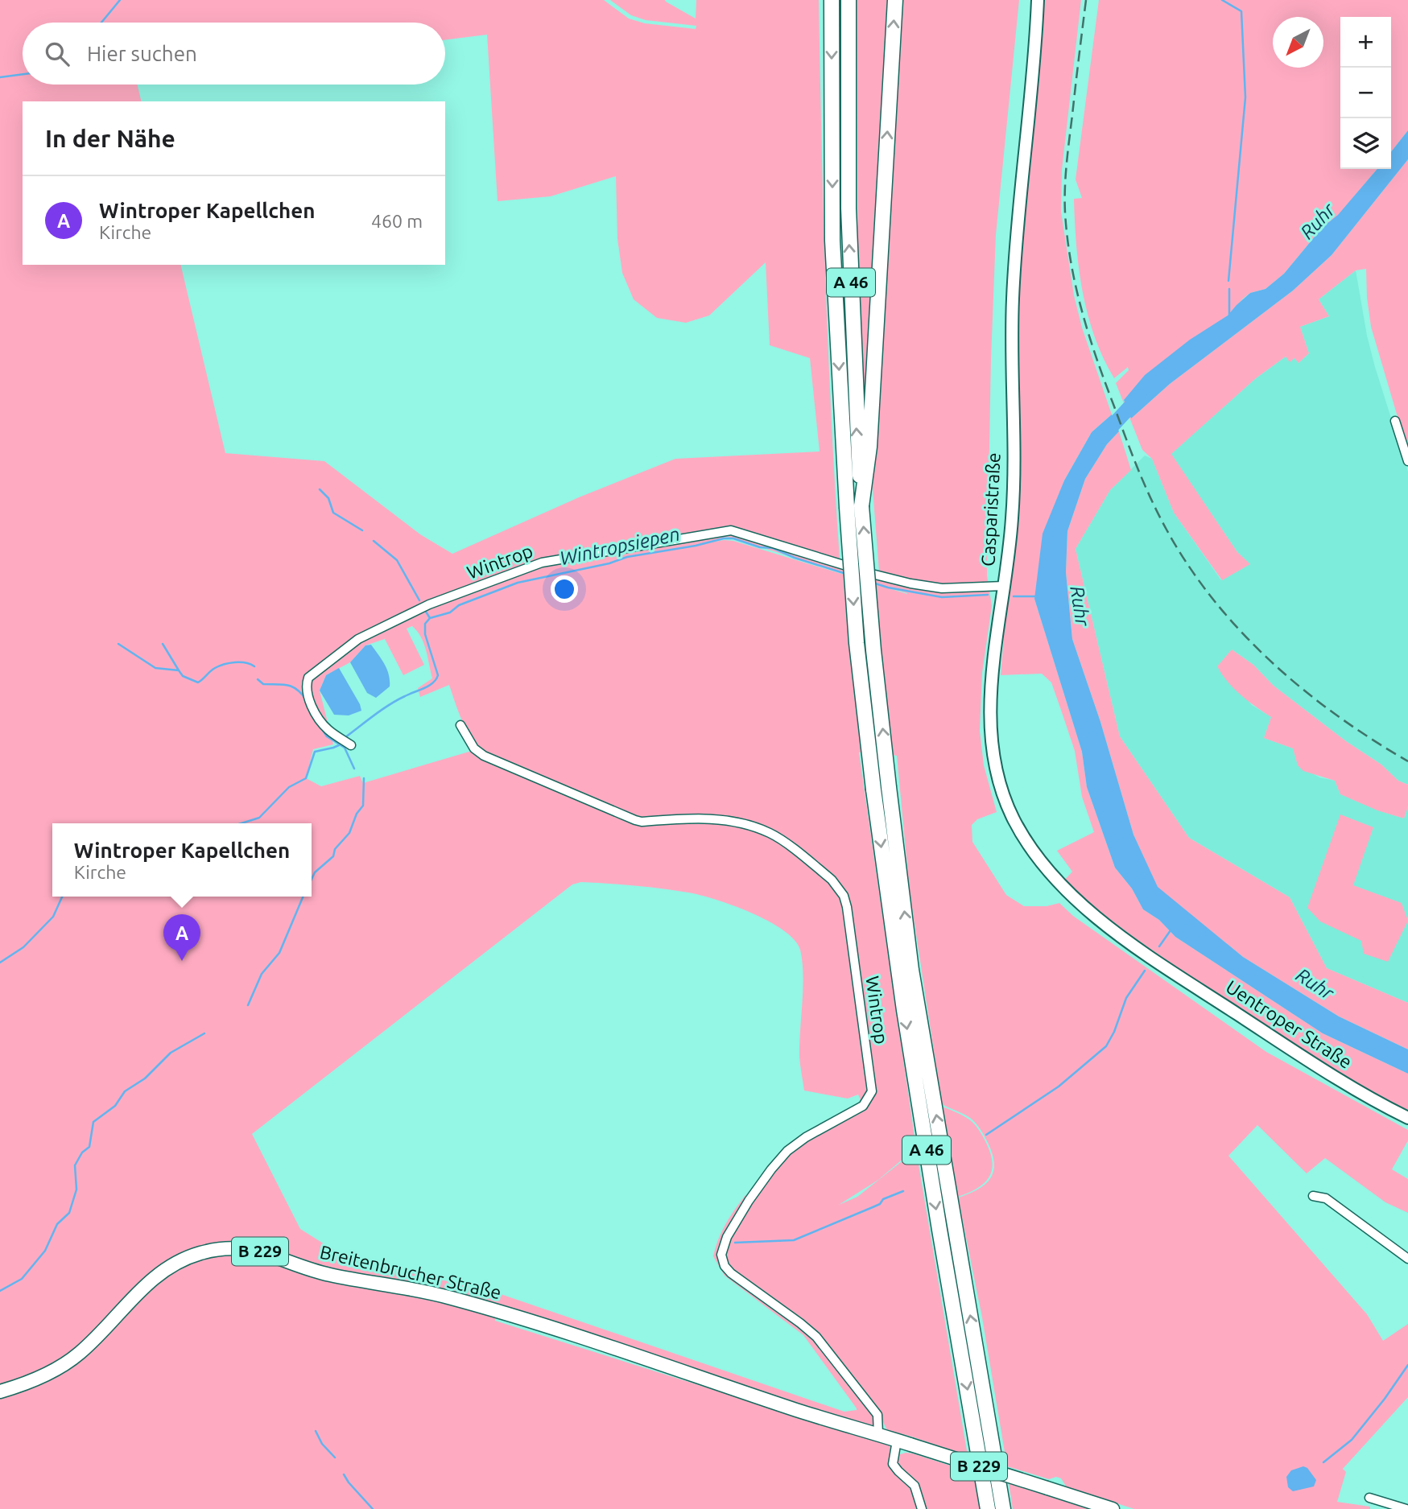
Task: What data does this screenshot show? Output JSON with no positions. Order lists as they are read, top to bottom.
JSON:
{
  "streets": {
    "highway": ["A 46"],
    "main road": [
      "Casparistraße",
      "Uentroper Straße",
      "B 229",
      "Breitenbrucher Straße"
    ],
    "street": ["Wintrop"]
  },
  "crossings": [
    ["Casparistraße", "Wintrop"],
    ["Casparistraße", "Uentroper Straße"],
    ["Wintrop", "B 229"],
    ["Wintrop", "Breitenbrucher Straße"],
    ["B 229", "Breitenbrucher Straße"]
  ],
  "water": ["Ruhr", "Wintropsiepen"],
  "north": "bottom left",
  "page": {
    "map_buttons": ["+", "−"],
    "search": "Hier suchen",
    "heading": "In der Nähe",
    "list": [
      {
        "mark": "A",
        "name": "Wintroper Kapellchen",
        "note": "Kirche",
        "value": "460 m"
      }
    ],
    "popup": ["Wintroper Kapellchen", "Kirche"],
    "pins": "A"
  }
}
